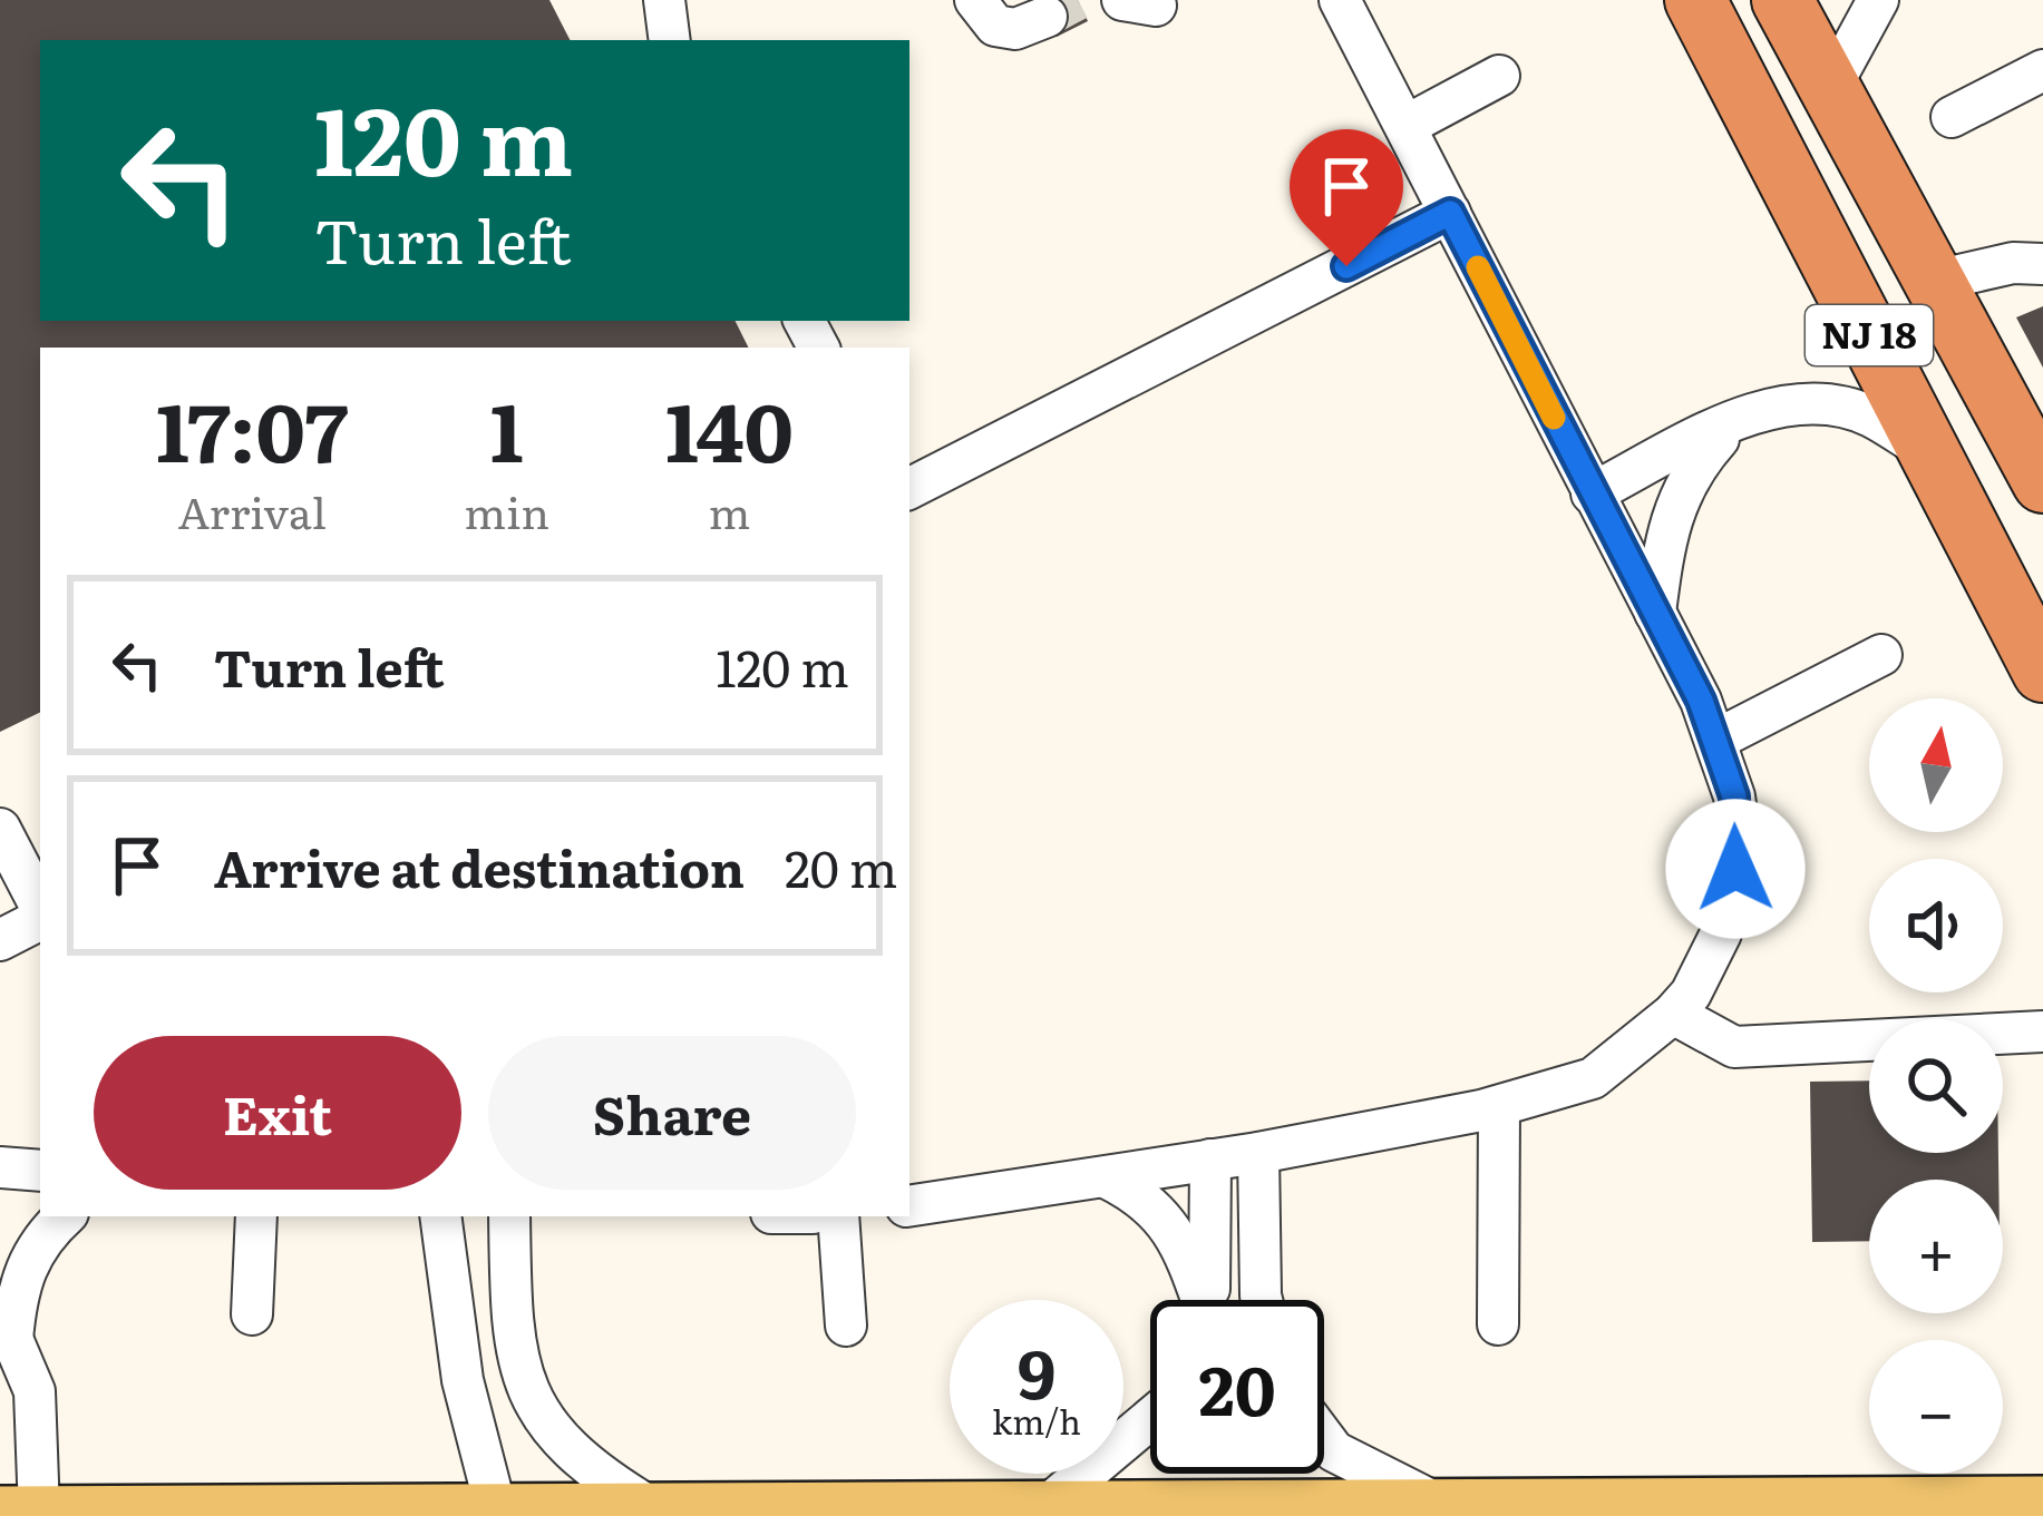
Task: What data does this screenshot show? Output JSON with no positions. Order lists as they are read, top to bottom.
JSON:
{
  "streets": {
    "highway": ["NJ 18"]
  },
  "north": "top",
  "page": {
    "turn": ["120 m", "Turn left"],
    "eta": [
      "17:07",
      "Arrival",
      "1",
      "min",
      "140",
      "m"
    ],
    "list": [
      {
        "name": "Turn left",
        "value": "120 m"
      },
      {
        "name": "Arrive at destination",
        "value": "20 m"
      }
    ],
    "map_buttons": ["+", "−"],
    "buttons": ["Exit", "Share"],
    "speed": "9 km/h",
    "limit": "20"
  }
}
